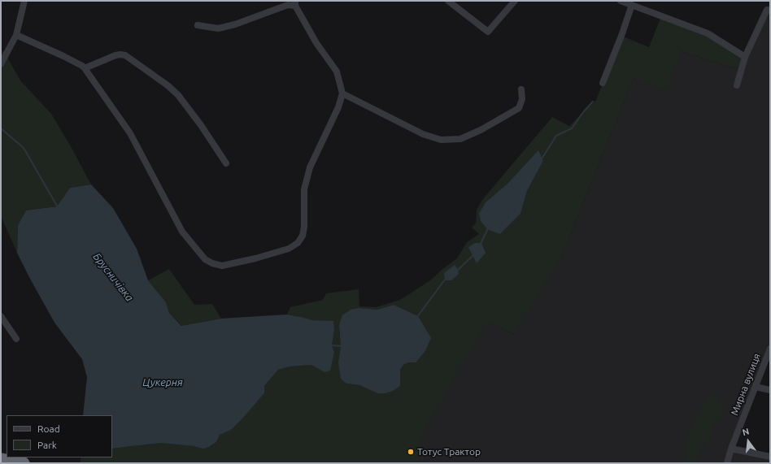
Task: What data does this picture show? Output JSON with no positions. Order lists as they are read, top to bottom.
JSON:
{
  "streets": {
    "street": ["Мирна вулиця"]
  },
  "water": ["Брусничівка", "Цукерня"],
  "places": ["Тотус Трактор"],
  "legend": ["Road", "Park"],
  "north": "top"
}
